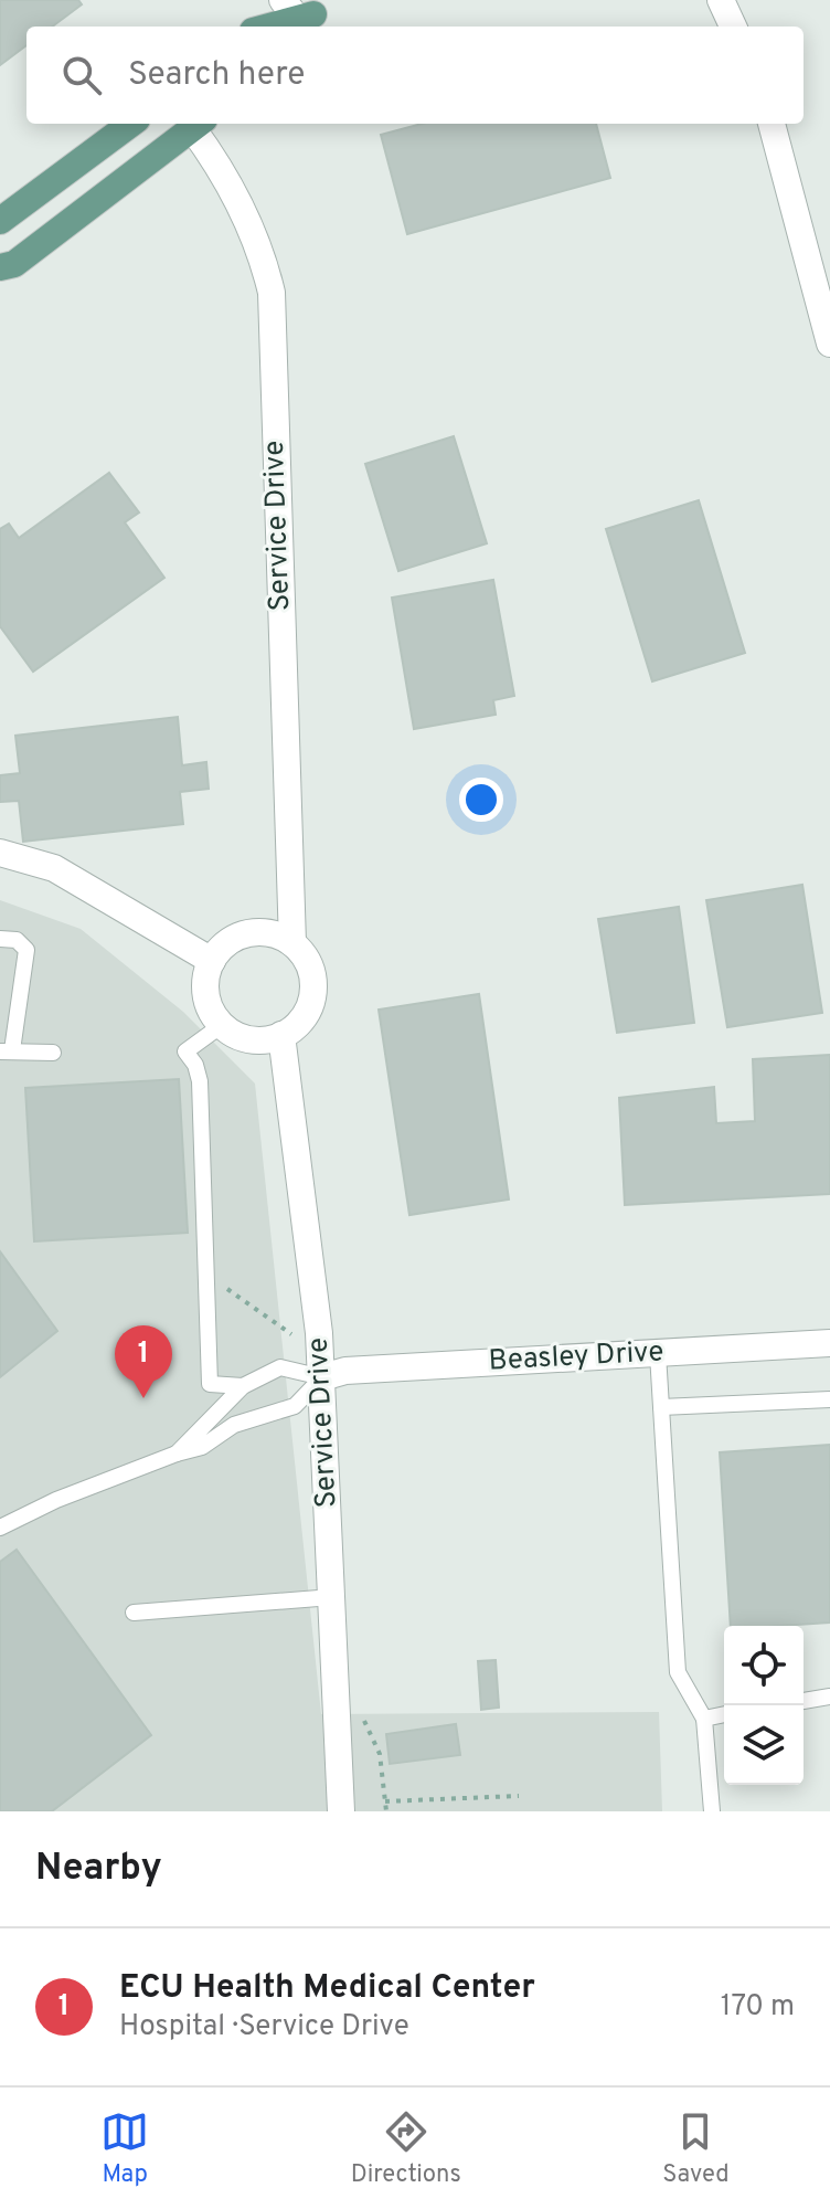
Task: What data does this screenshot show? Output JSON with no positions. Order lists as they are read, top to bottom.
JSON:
{
  "streets": {
    "street": ["Service Drive", "Beasley Drive"]
  },
  "crossings": [
    ["Service Drive", "Beasley Drive"]
  ],
  "page": {
    "search": "Search here",
    "pins": "1",
    "heading": "Nearby",
    "list": [
      {
        "mark": "1",
        "name": "ECU Health Medical Center",
        "note": "Hospital · Service Drive",
        "value": "170 m"
      }
    ],
    "nav": ["Map", "Directions", "Saved"]
  }
}
